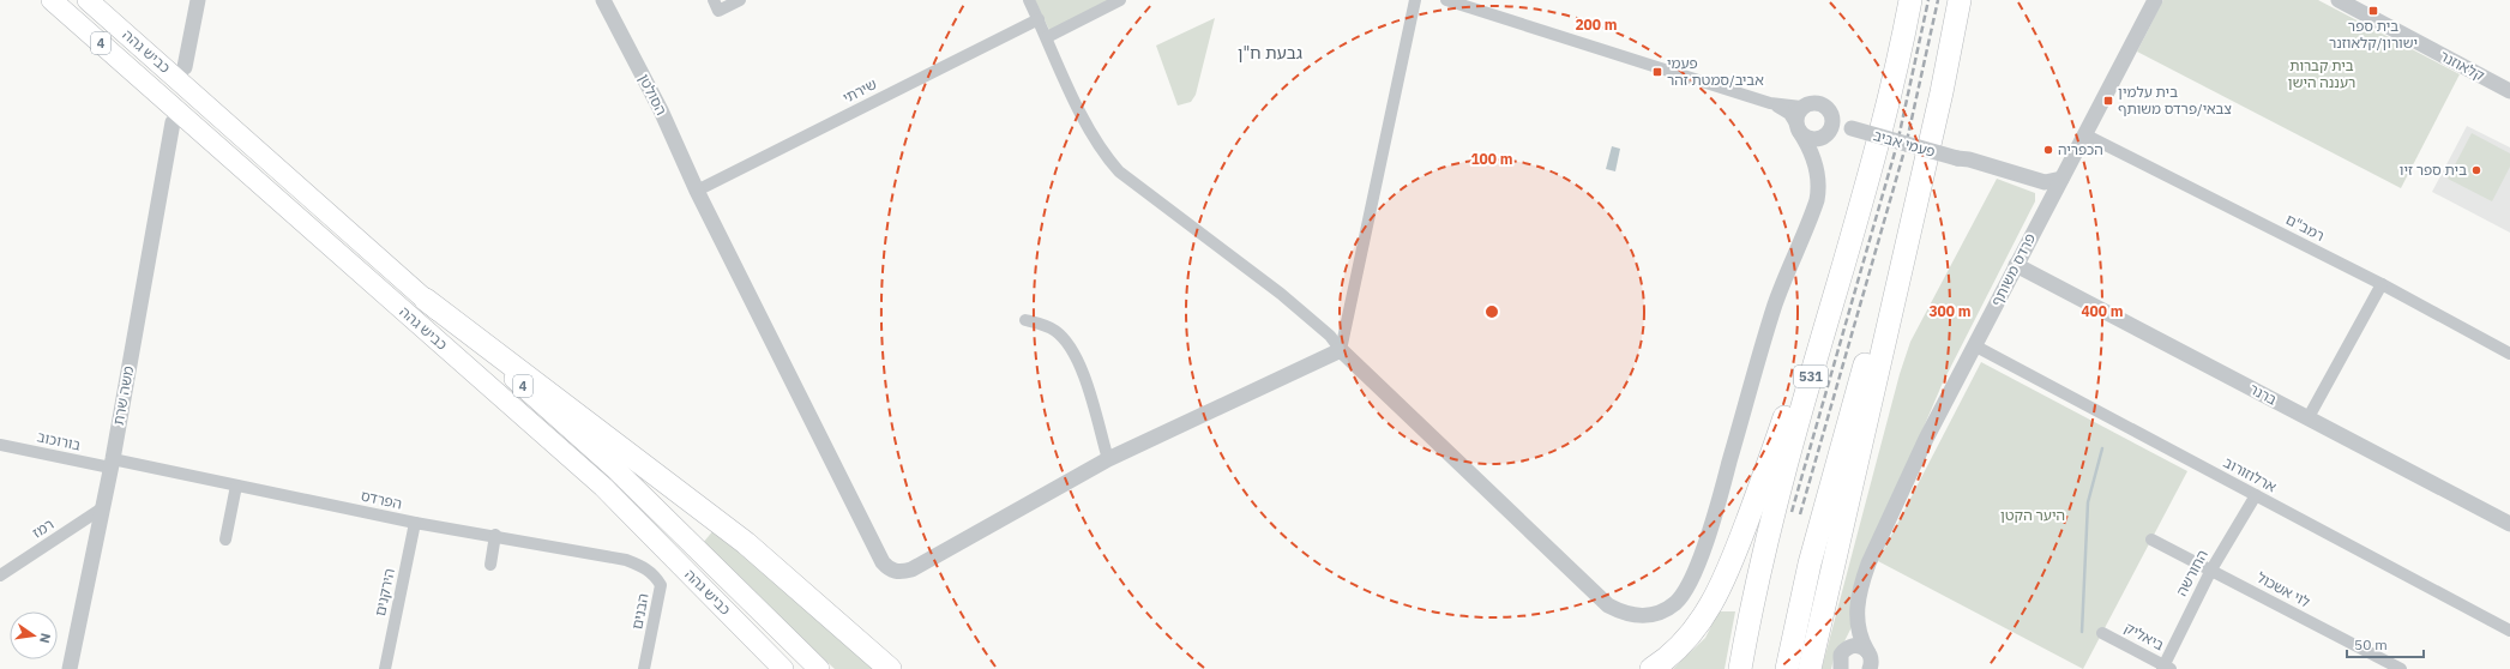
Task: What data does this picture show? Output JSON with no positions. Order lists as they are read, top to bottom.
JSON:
{
  "streets": {
    "highway": ["4", "כביש גהה", "531"],
    "street": [
      "קלאוזנר",
      "שירתי",
      "הסולטן",
      "פעמי אביב",
      "רמב\"ם",
      "פרדס משותף",
      "ברנר",
      "משה שרת",
      "בורוכוב",
      "ארלוזורוב",
      "הפרדס",
      "רמז",
      "החורשה",
      "לוי אשכול",
      "הירקנים",
      "הבנים",
      "ביאליק"
    ]
  },
  "crossings": [
    ["שירתי", "הסולטן"],
    ["פעמי אביב", "פרדס משותף"],
    ["רמב\"ם", "פרדס משותף"],
    ["פרדס משותף", "ברנר"],
    ["פרדס משותף", "ארלוזורוב"],
    ["משה שרת", "בורוכוב"],
    ["משה שרת", "הפרדס"],
    ["משה שרת", "רמז"],
    ["בורוכוב", "הפרדס"],
    ["ארלוזורוב", "החורשה"],
    ["הפרדס", "הירקנים"],
    ["הפרדס", "הבנים"],
    ["החורשה", "לוי אשכול"],
    ["החורשה", "ביאליק"]
  ],
  "districts": ["גבעת ח\"ן"],
  "parks": ["בית קברות רעננה הישן", "היער הקטן"],
  "places": {
    "transit": ["בית ספר ישורון/קלאוזנר", "פעמי אביב/סמטת זהר", "בית עלמין צבאי/פרדס משותף"],
    "other": ["הכפריה", "בית ספר זיו"]
  },
  "scale_bar": "50 m",
  "north": "right",
  "rings": [
    "200 m",
    "100 m",
    "300 m",
    "400 m"
  ]
}
